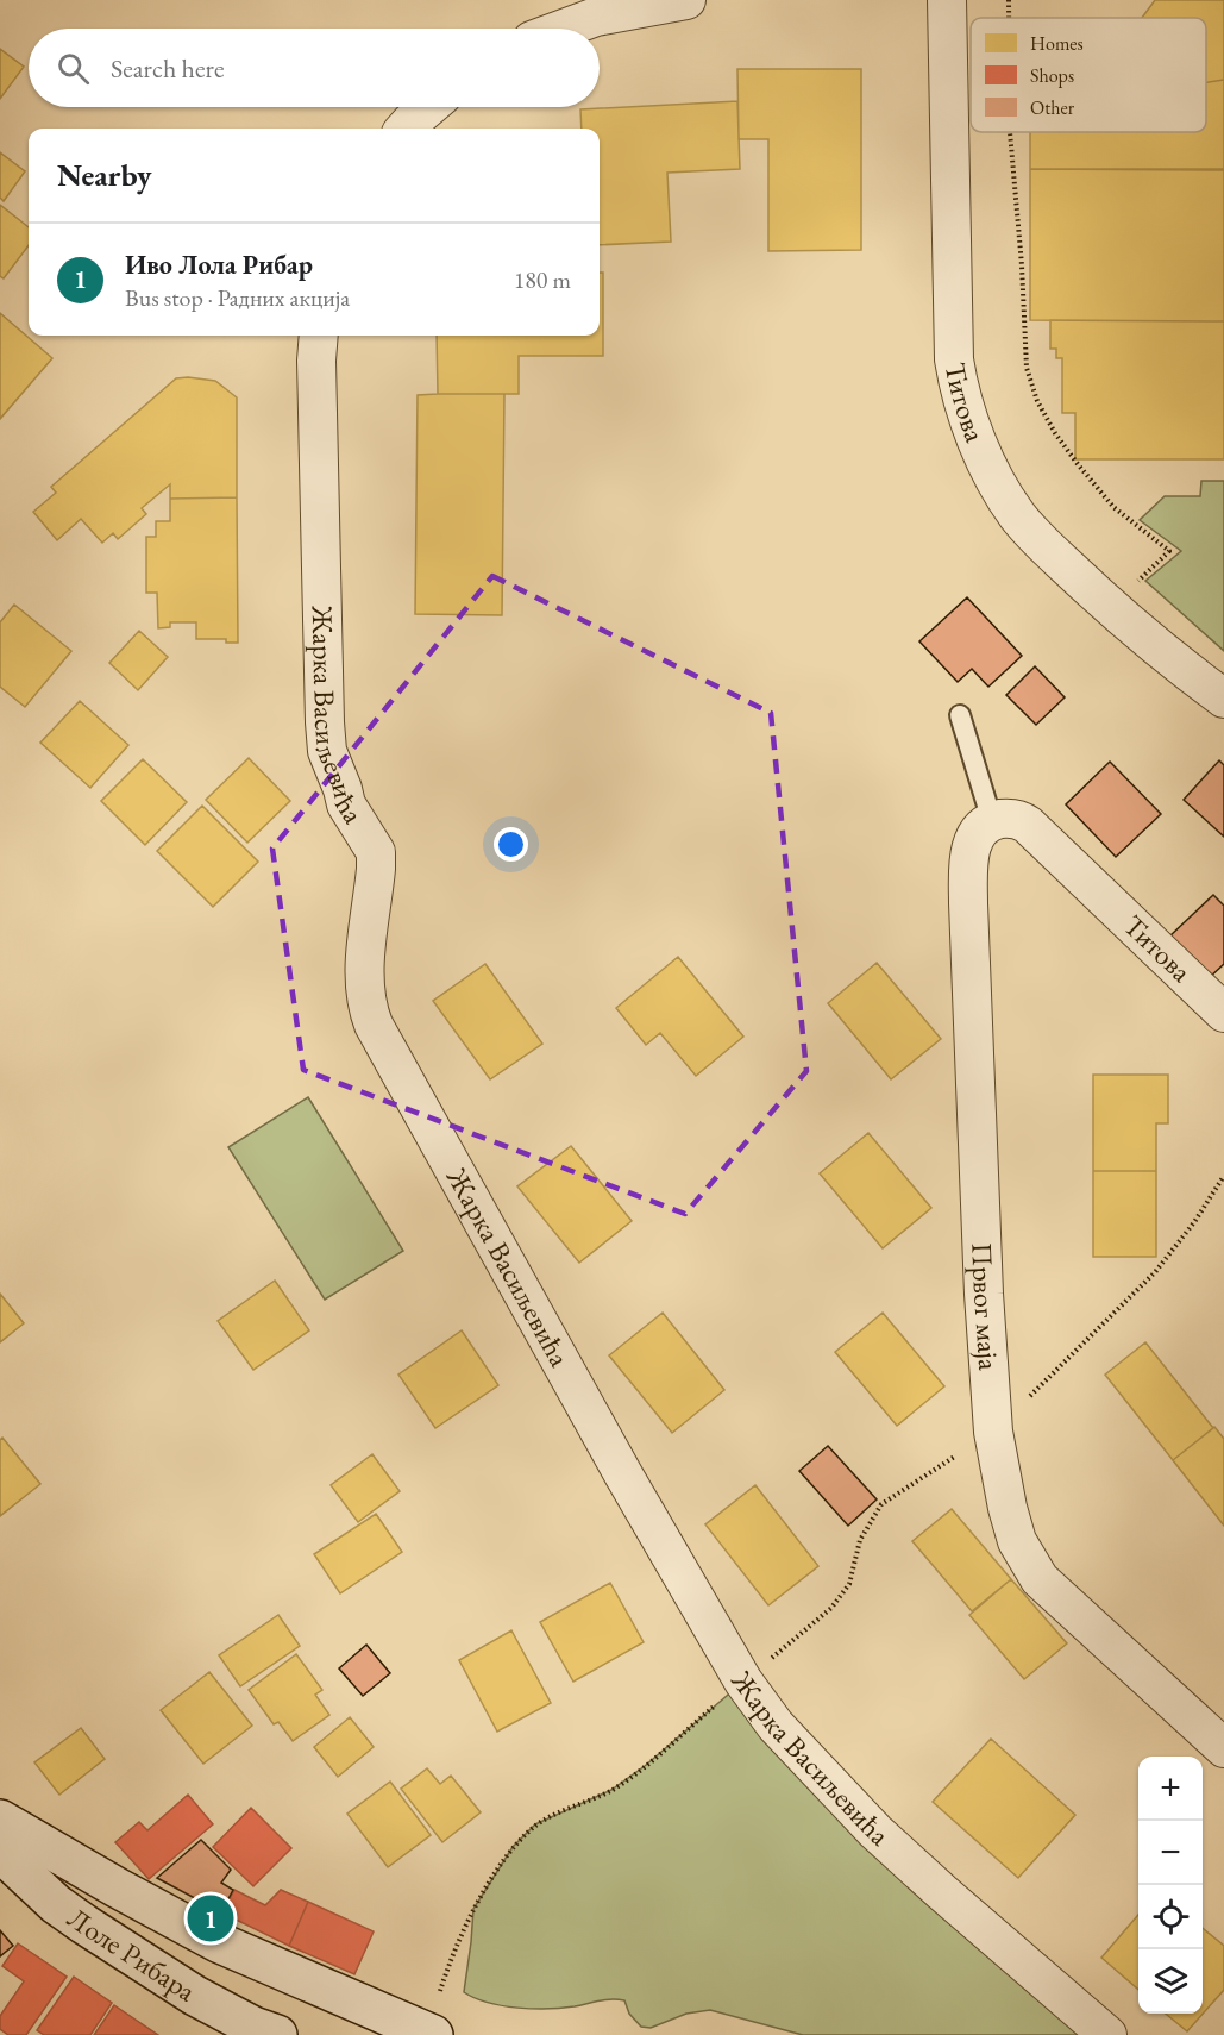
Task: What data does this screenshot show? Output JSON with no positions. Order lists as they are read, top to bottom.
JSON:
{
  "streets": {
    "main road": ["Лоле Рибара"],
    "street": ["Титова", "Жарка Васиљевића", "Првог маја"]
  },
  "crossings": [
    ["Титова", "Првог маја"]
  ],
  "legend": ["Homes", "Shops", "Other"],
  "page": {
    "search": "Search here",
    "heading": "Nearby",
    "list": [
      {
        "mark": "1",
        "name": "Иво Лола Рибар",
        "note": "Bus stop · Радних акција",
        "value": "180 m"
      }
    ],
    "map_buttons": ["+", "−"],
    "pins": "1"
  }
}
